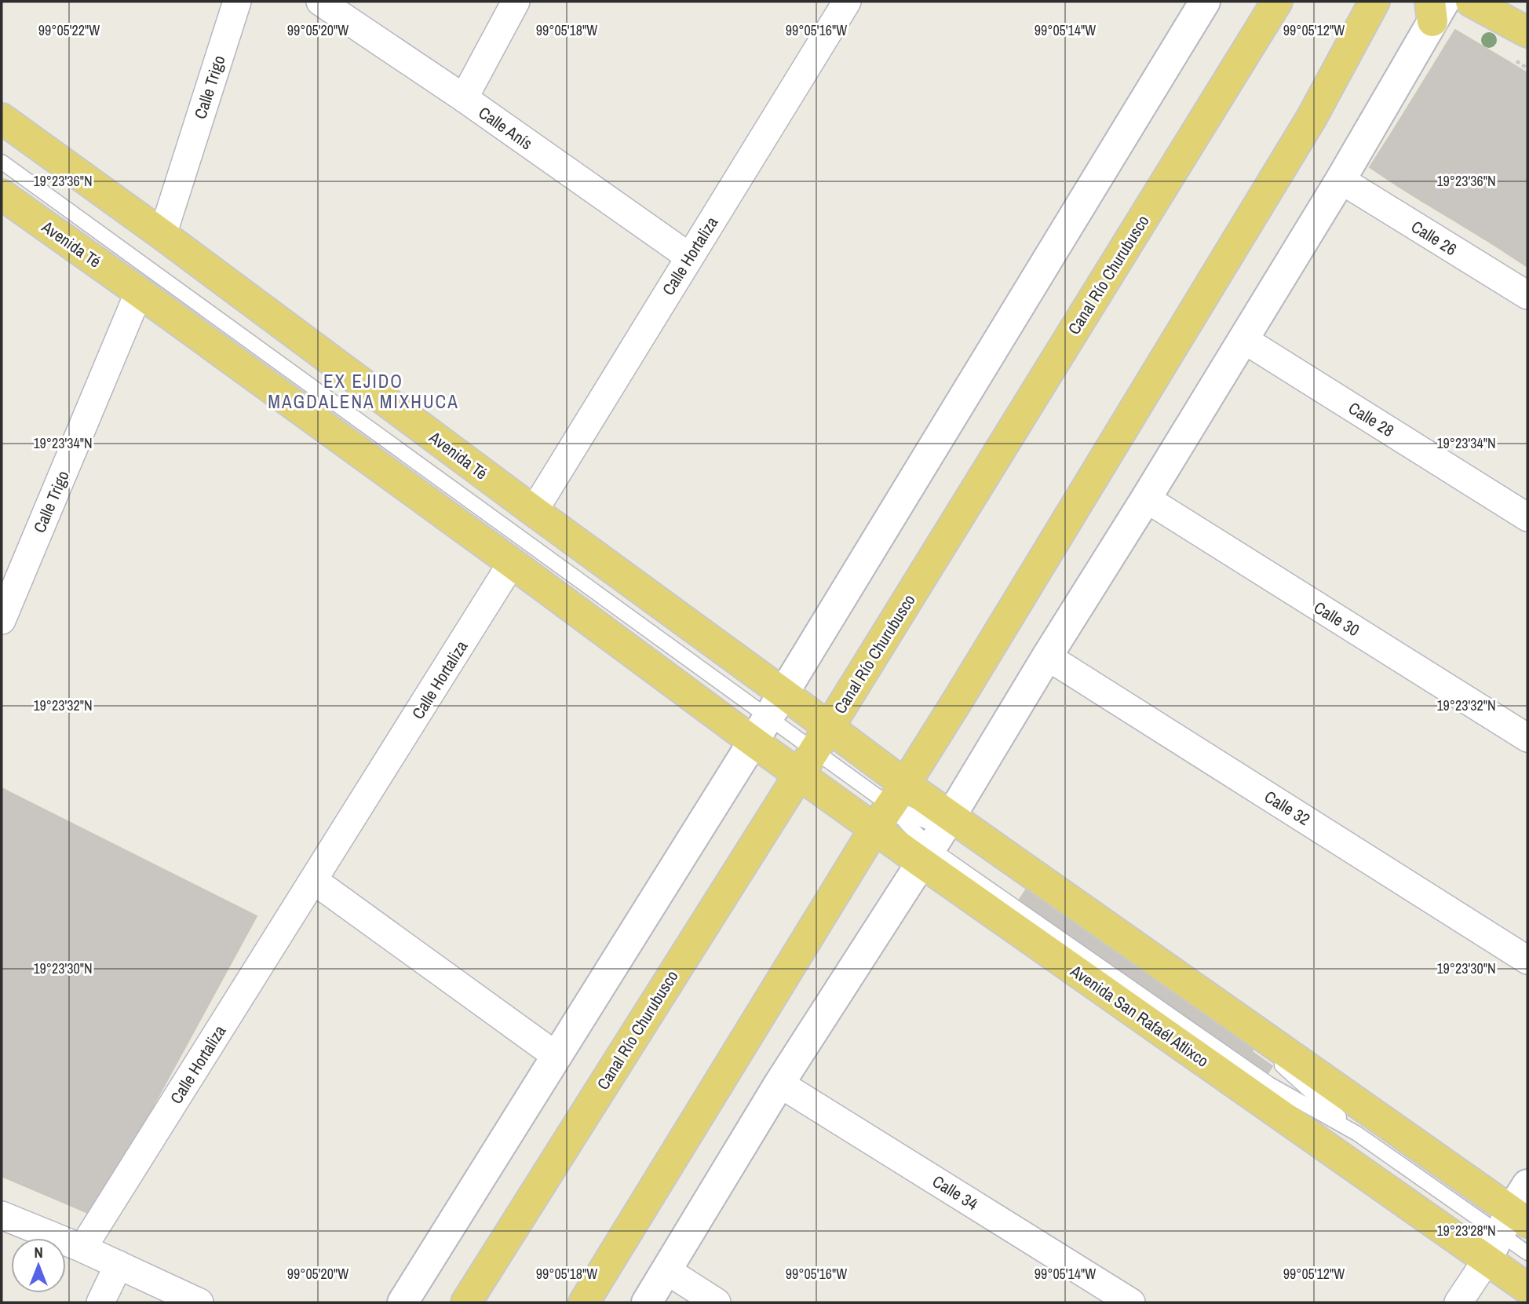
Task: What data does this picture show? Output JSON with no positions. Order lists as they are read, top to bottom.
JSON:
{
  "streets": {
    "main road": ["Avenida Té", "Canal Río Churubusco", "Avenida San Rafaél Atlixco"],
    "street": [
      "Calle Trigo",
      "Calle Anís",
      "Calle 26",
      "Calle Hortaliza",
      "Calle 28",
      "Calle 30",
      "Calle 32",
      "Calle 34"
    ]
  },
  "crossings": [
    ["Calle Trigo", "Avenida Té"],
    ["Calle Anís", "Calle Hortaliza"],
    ["Avenida Té", "Calle Hortaliza"],
    ["Avenida Té", "Avenida San Rafaél Atlixco"],
    ["Canal Río Churubusco", "Avenida San Rafaél Atlixco"]
  ],
  "districts": ["EX EJIDO MAGDALENA MIXHUCA"],
  "north": "top",
  "coordinates": [
    "99°05'22\"W",
    "99°05'20\"W",
    "99°05'18\"W",
    "99°05'16\"W",
    "99°05'14\"W",
    "99°05'12\"W",
    "19°23'36\"N",
    "19°23'34\"N",
    "19°23'32\"N",
    "19°23'30\"N",
    "19°23'28\"N"
  ]
}
